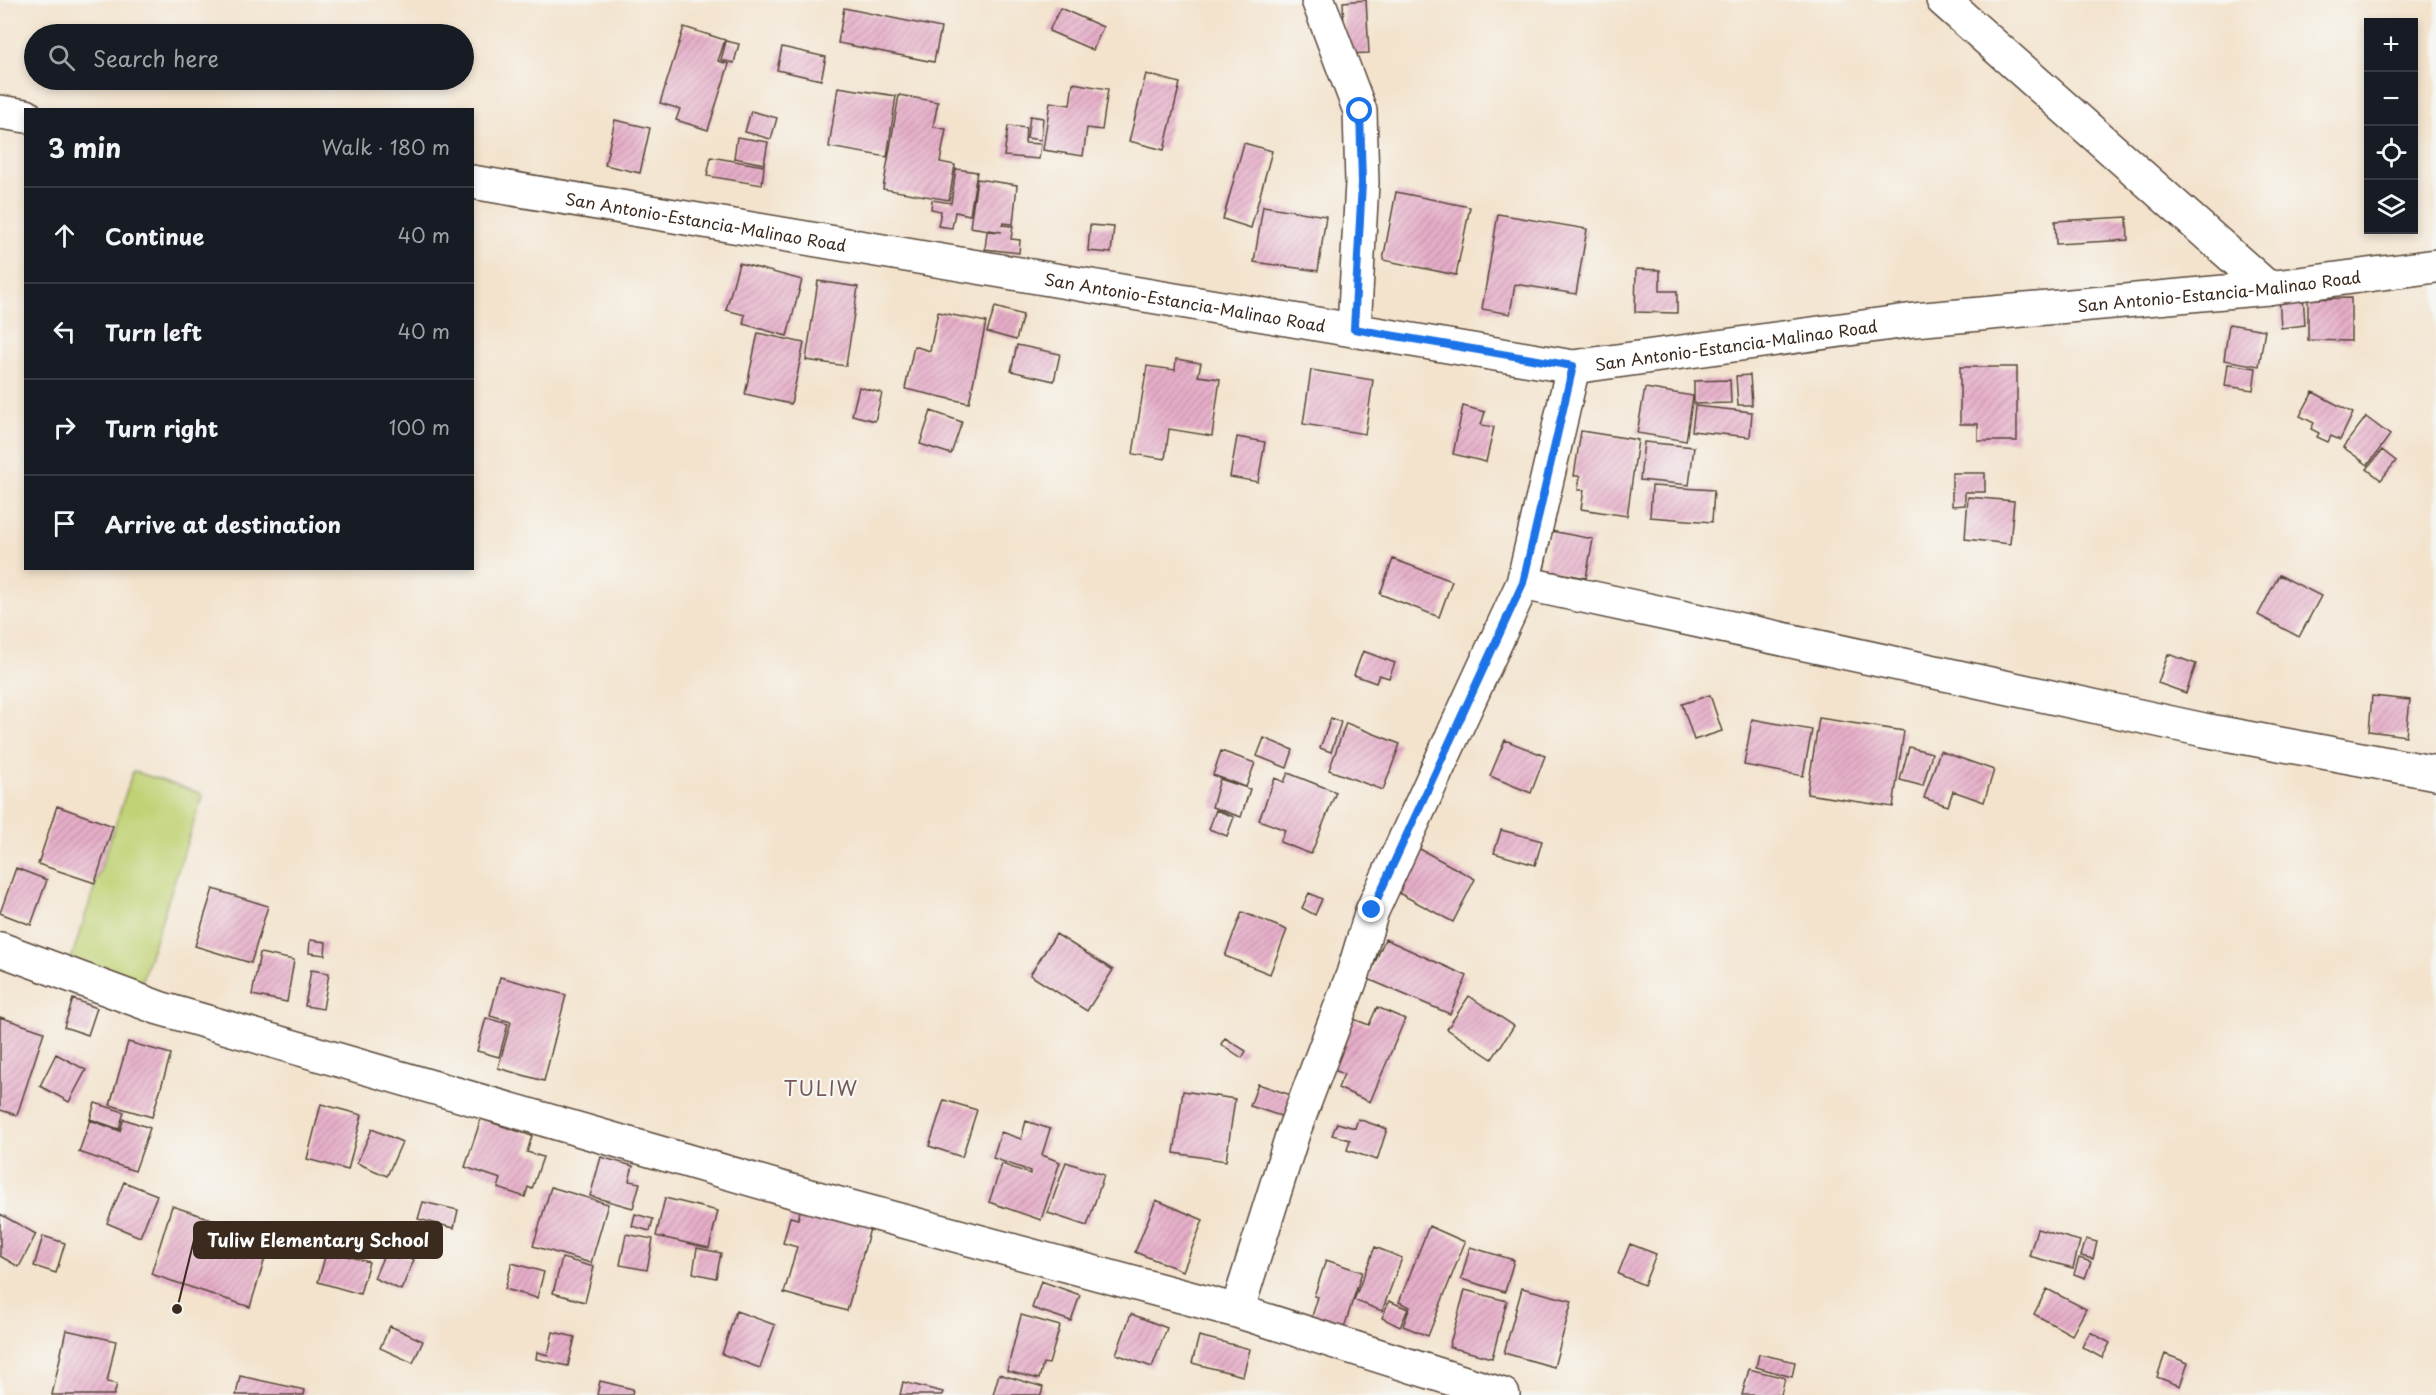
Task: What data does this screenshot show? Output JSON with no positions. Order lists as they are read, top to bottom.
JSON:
{
  "streets": {
    "street": ["San Antonio-Estancia-Malinao Road"]
  },
  "districts": ["TULIW"],
  "places": ["Tuliw Elementary School"],
  "page": {
    "map_buttons": ["+", "−"],
    "search": "Search here",
    "heading": ["3 min", "Walk · 180 m"],
    "list": [
      ["Continue", "40 m"],
      ["Turn left", "40 m"],
      ["Turn right", "100 m"],
      "Arrive at destination"
    ]
  }
}
